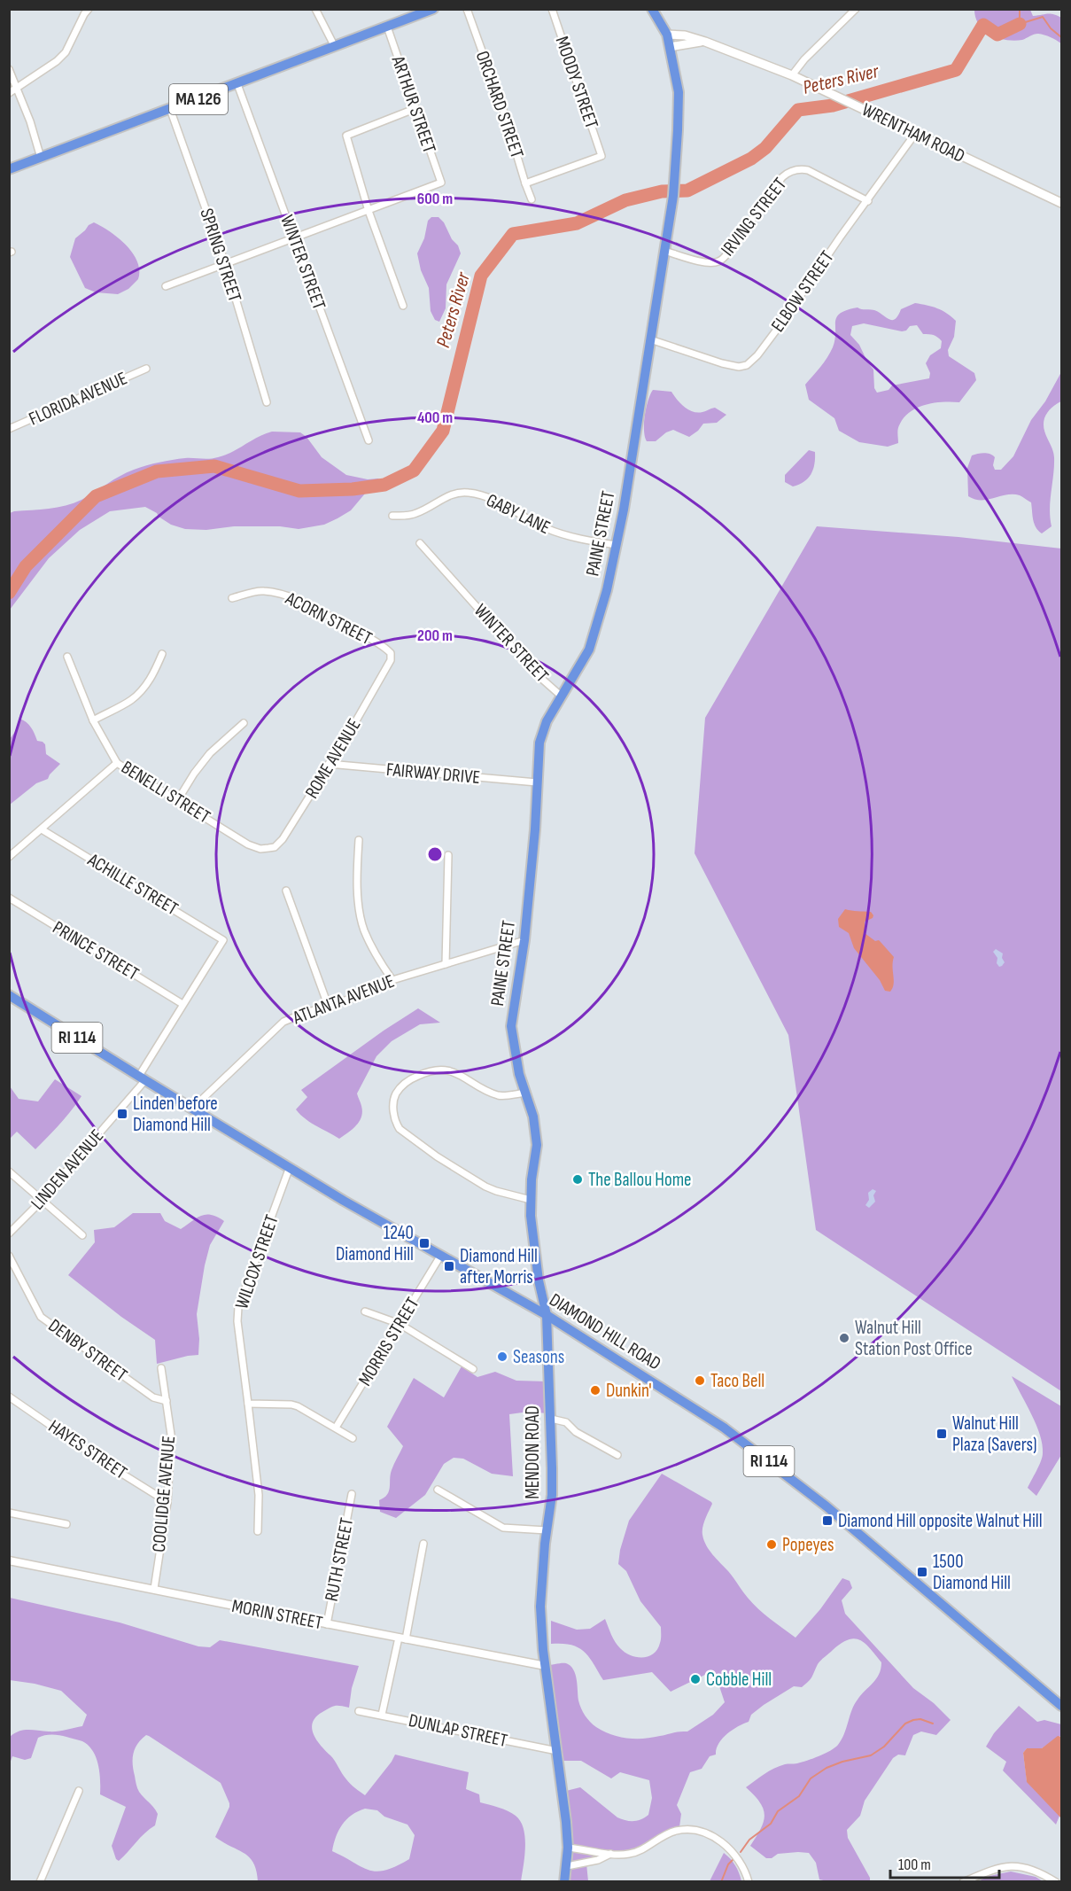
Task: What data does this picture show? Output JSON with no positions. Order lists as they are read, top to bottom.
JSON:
{
  "streets": {
    "main road": [
      "MA 126",
      "WRENTHAM ROAD",
      "PAINE STREET",
      "RI 114",
      "DIAMOND HILL ROAD",
      "MENDON ROAD"
    ],
    "street": [
      "MOODY STREET",
      "ARTHUR STREET",
      "ORCHARD STREET",
      "IRVING STREET",
      "SPRING STREET",
      "WINTER STREET",
      "ELBOW STREET",
      "FLORIDA AVENUE",
      "GABY LANE",
      "ACORN STREET",
      "ROME AVENUE",
      "FAIRWAY DRIVE",
      "BENELLI STREET",
      "ACHILLE STREET",
      "PRINCE STREET",
      "ATLANTA AVENUE",
      "LINDEN AVENUE",
      "WILCOX STREET",
      "MORRIS STREET",
      "DENBY STREET",
      "HAYES STREET",
      "COOLIDGE AVENUE",
      "RUTH STREET",
      "MORIN STREET",
      "DUNLAP STREET"
    ]
  },
  "crossings": [
    ["MOODY STREET", "ORCHARD STREET"],
    ["MA 126", "ARTHUR STREET"],
    ["MA 126", "SPRING STREET"],
    ["MA 126", "WINTER STREET"],
    ["WRENTHAM ROAD", "ELBOW STREET"],
    ["WRENTHAM ROAD", "PAINE STREET"],
    ["IRVING STREET", "ELBOW STREET"],
    ["IRVING STREET", "PAINE STREET"],
    ["WINTER STREET", "PAINE STREET"],
    ["ELBOW STREET", "PAINE STREET"],
    ["GABY LANE", "PAINE STREET"],
    ["PAINE STREET", "FAIRWAY DRIVE"],
    ["PAINE STREET", "ATLANTA AVENUE"],
    ["PAINE STREET", "MENDON ROAD"],
    ["ACORN STREET", "ROME AVENUE"],
    ["ROME AVENUE", "FAIRWAY DRIVE"],
    ["ROME AVENUE", "BENELLI STREET"],
    ["ACHILLE STREET", "PRINCE STREET"],
    ["ATLANTA AVENUE", "DIAMOND HILL ROAD"],
    ["LINDEN AVENUE", "DIAMOND HILL ROAD"],
    ["WILCOX STREET", "DIAMOND HILL ROAD"],
    ["DIAMOND HILL ROAD", "MORRIS STREET"],
    ["DIAMOND HILL ROAD", "MENDON ROAD"],
    ["DENBY STREET", "COOLIDGE AVENUE"],
    ["HAYES STREET", "COOLIDGE AVENUE"],
    ["MENDON ROAD", "MORIN STREET"],
    ["MENDON ROAD", "DUNLAP STREET"],
    ["COOLIDGE AVENUE", "MORIN STREET"],
    ["RUTH STREET", "MORIN STREET"]
  ],
  "water": ["Peters River"],
  "places": {
    "transit": [
      "Linden before Diamond Hill",
      "1240 Diamond Hill",
      "Diamond Hill after Morris",
      "Walnut Hill Plaza (Savers)",
      "Diamond Hill opposite Walnut Hill",
      "1500 Diamond Hill"
    ],
    "other": [
      "The Ballou Home",
      "Walnut Hill Station Post Office",
      "Seasons",
      "Taco Bell",
      "Dunkin'",
      "Popeyes",
      "Cobble Hill"
    ]
  },
  "scale_bar": "100 m",
  "rings": ["600 m", "400 m", "200 m"]
}
